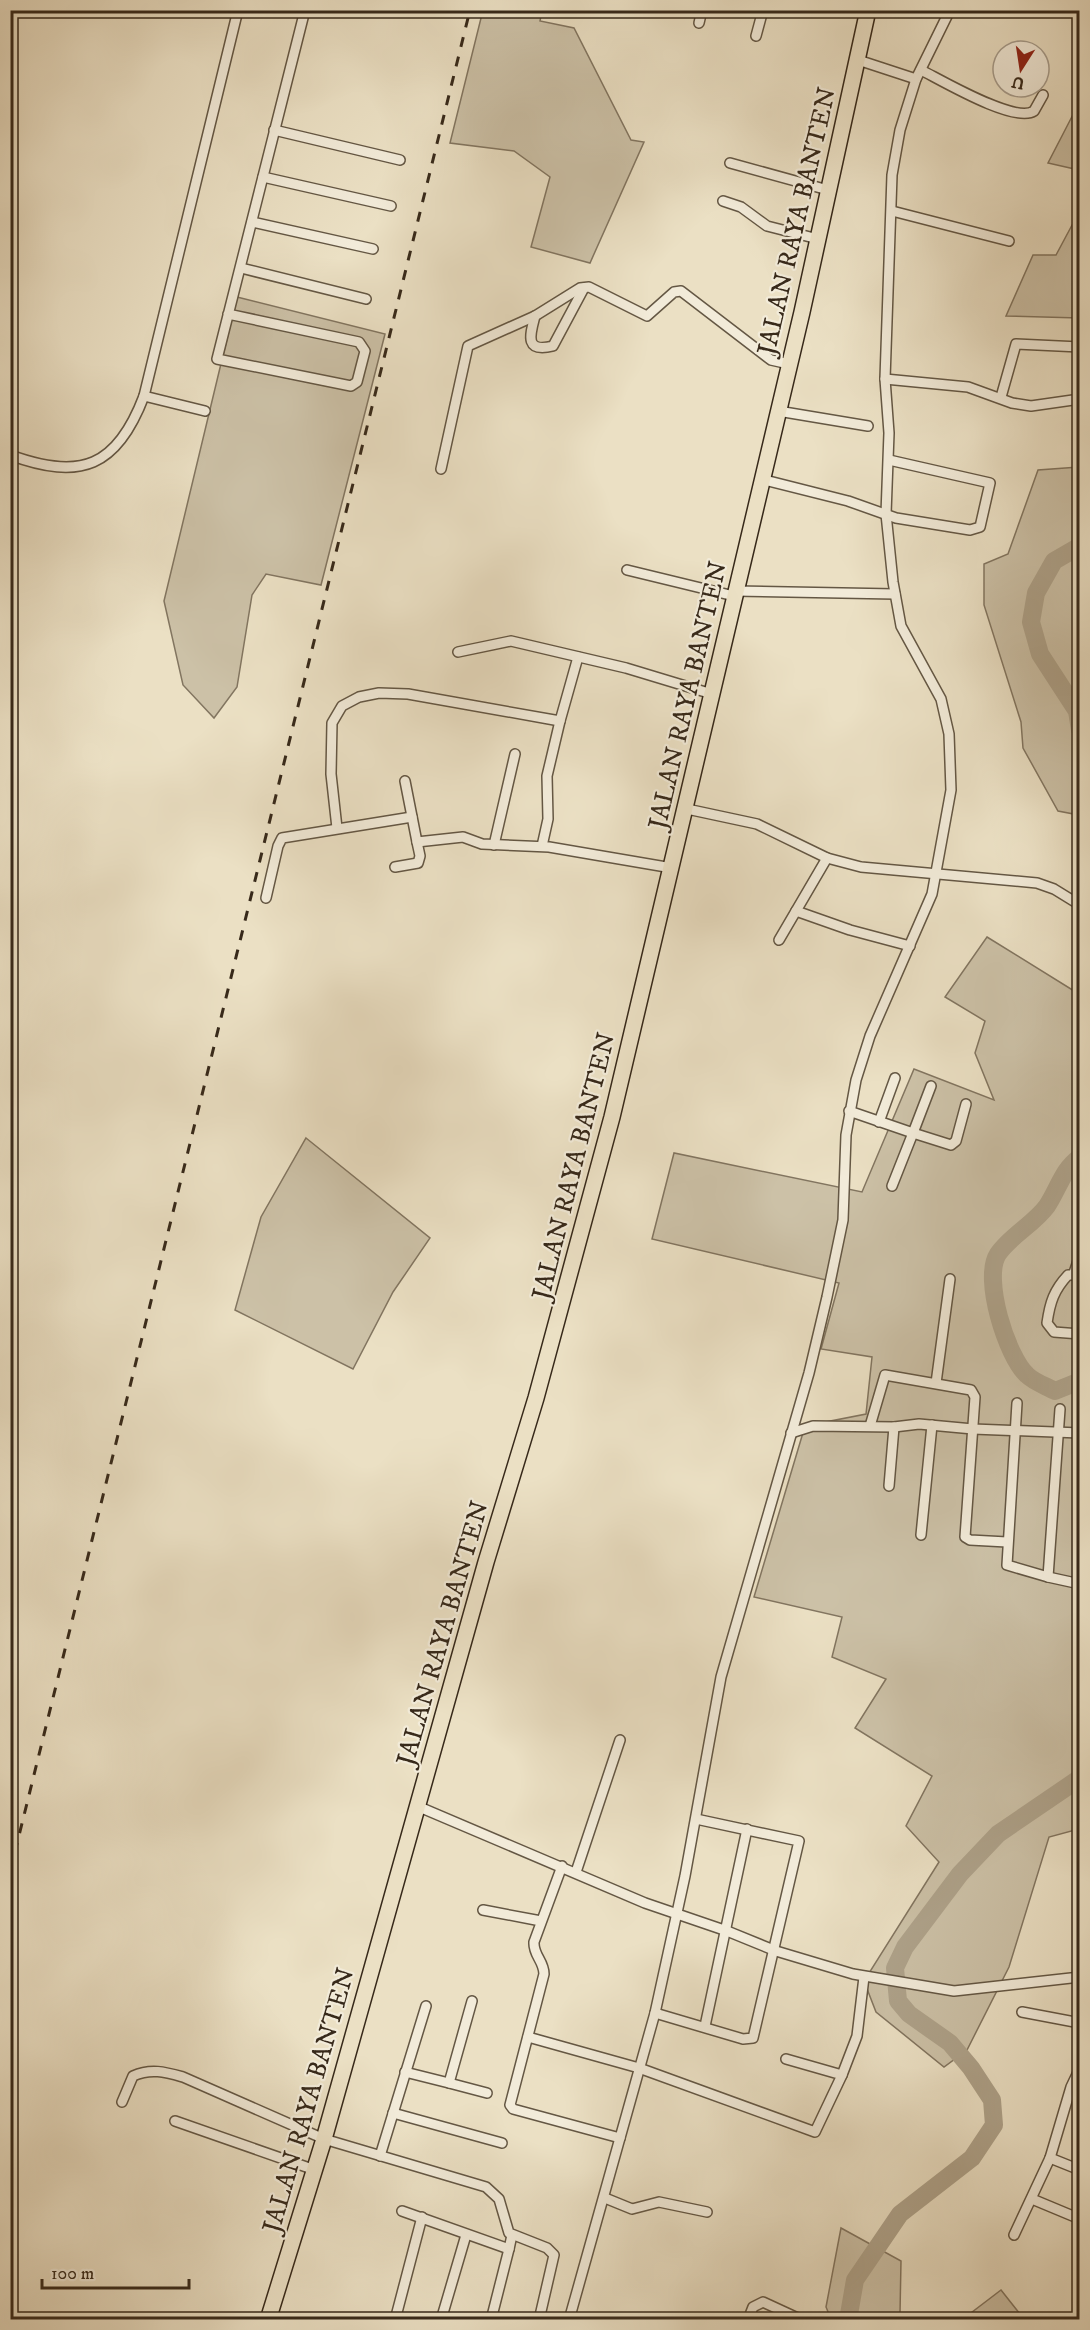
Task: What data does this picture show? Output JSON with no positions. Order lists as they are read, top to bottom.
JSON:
{
  "streets": {
    "main road": ["JALAN RAYA BANTEN"]
  },
  "scale_bar": "100 m",
  "north": "bottom"
}
